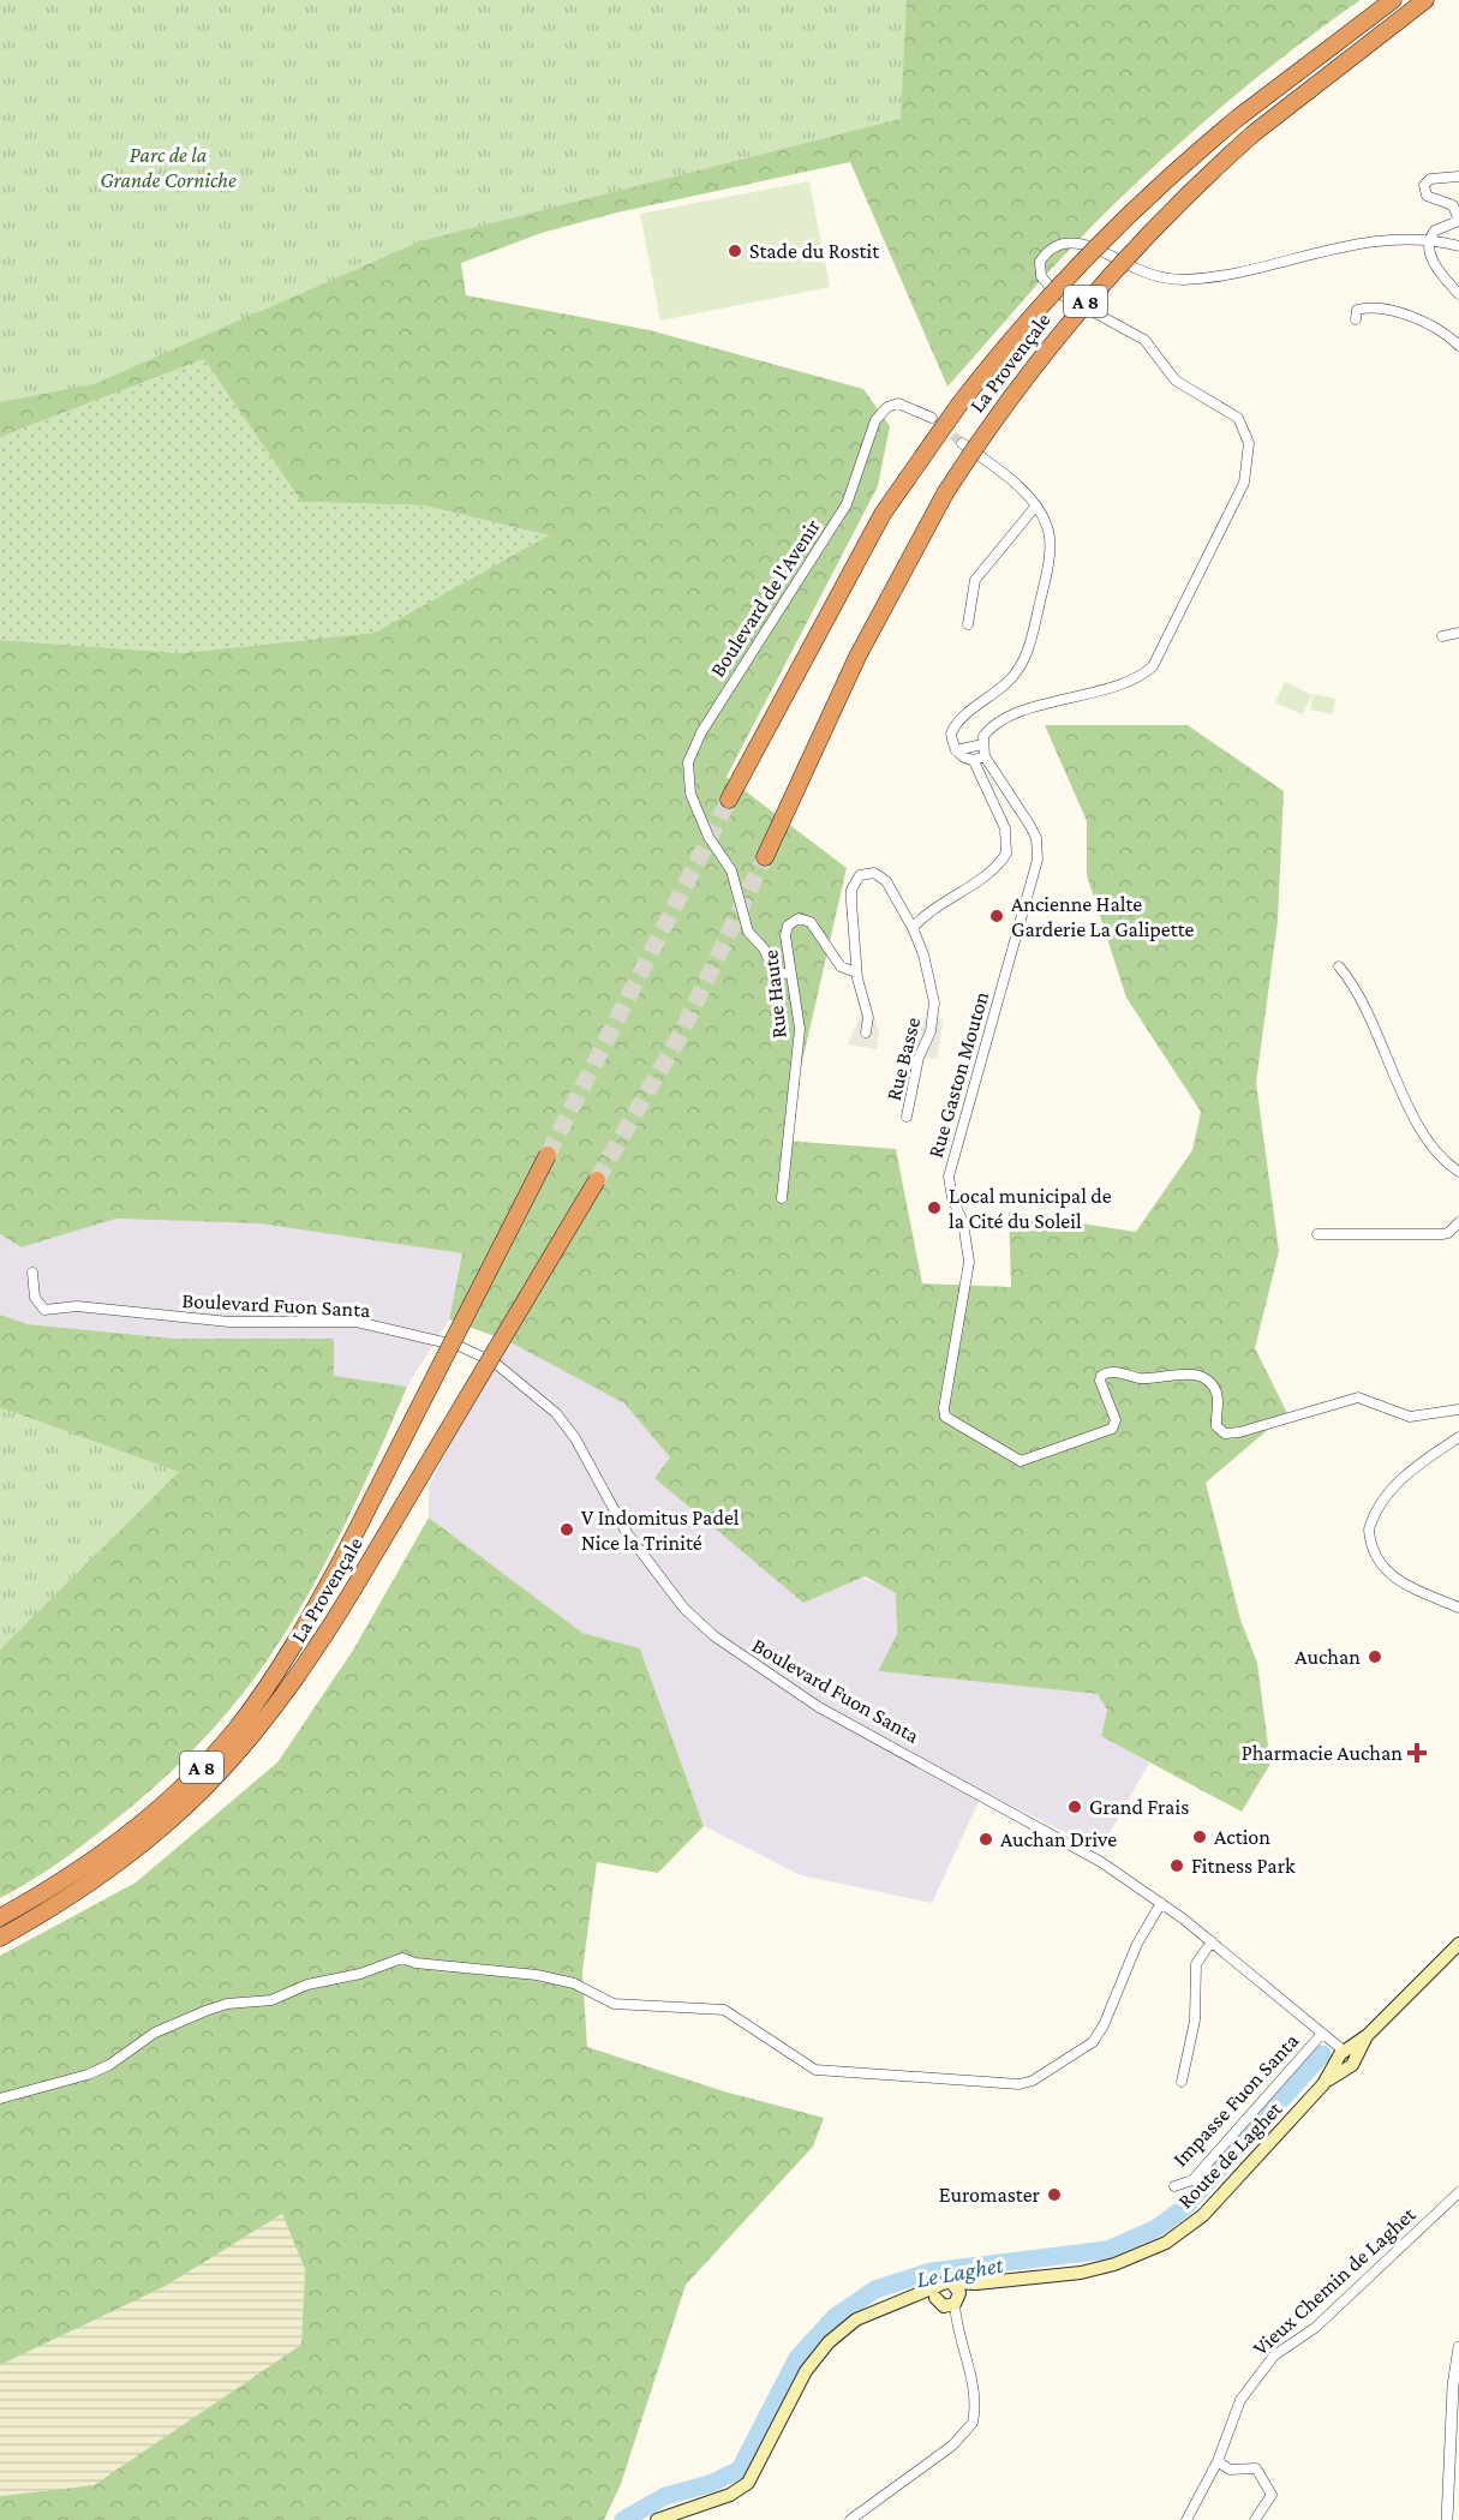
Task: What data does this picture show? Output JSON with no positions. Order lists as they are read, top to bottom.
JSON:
{
  "streets": {
    "highway": ["A 8", "La Provençale"],
    "main road": ["Route de Laghet"],
    "street": [
      "Boulevard de l'Avenir",
      "Rue Haute",
      "Rue Basse",
      "Rue Gaston Mouton",
      "Boulevard Fuon Santa",
      "Impasse Fuon Santa",
      "Vieux Chemin de Laghet"
    ]
  },
  "crossings": [
    ["Boulevard de l'Avenir", "Rue Haute"],
    ["Rue Haute", "Rue Basse"],
    ["Boulevard Fuon Santa", "Impasse Fuon Santa"],
    ["Boulevard Fuon Santa", "Route de Laghet"]
  ],
  "water": ["Le Laghet"],
  "parks": ["Parc de la Grande Corniche"],
  "places": {
    "other": [
      "Stade du Rostit",
      "Ancienne Halte Garderie La Galipette",
      "Local municipal de la Cité du Soleil",
      "V Indomitus Padel Nice la Trinité",
      "Auchan",
      "Grand Frais",
      "Action",
      "Auchan Drive",
      "Fitness Park",
      "Euromaster"
    ],
    "health": ["Pharmacie Auchan"]
  }
}
